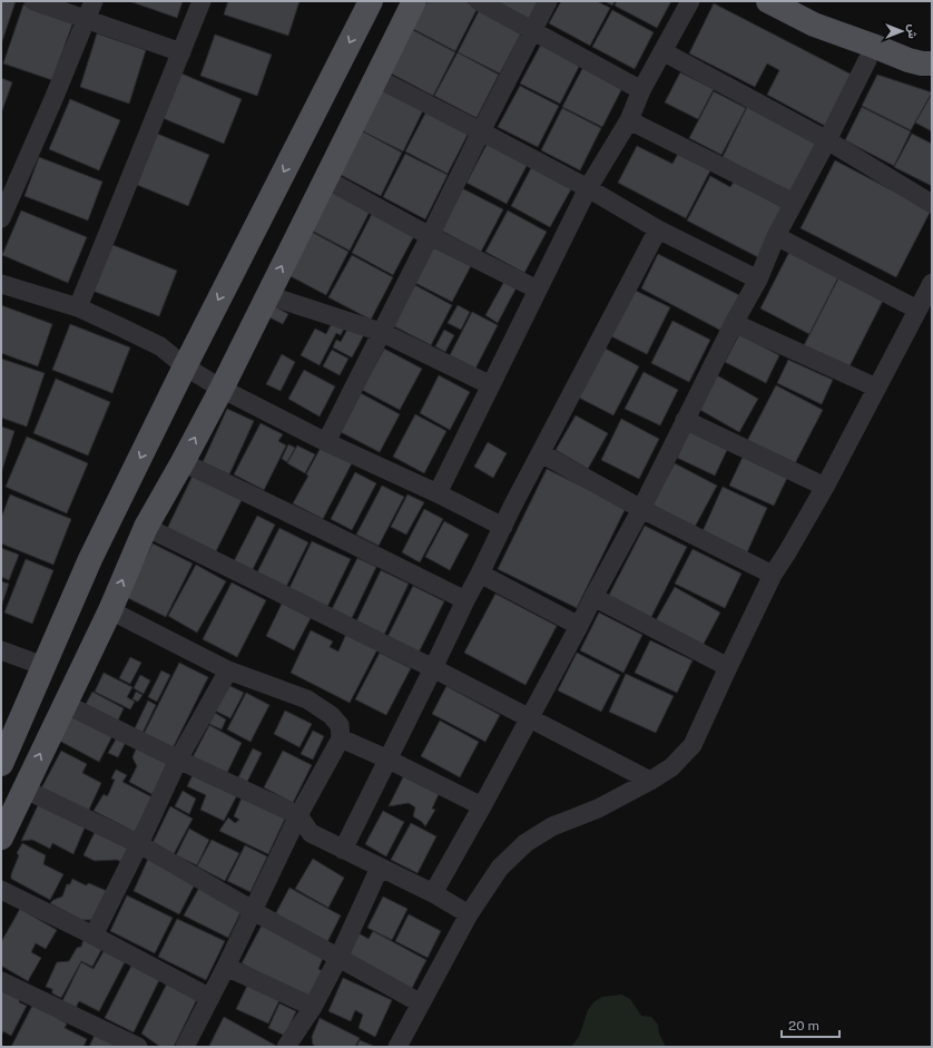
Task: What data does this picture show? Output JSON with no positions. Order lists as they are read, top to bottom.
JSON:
{
  "scale_bar": "20 m",
  "north": "right"
}
